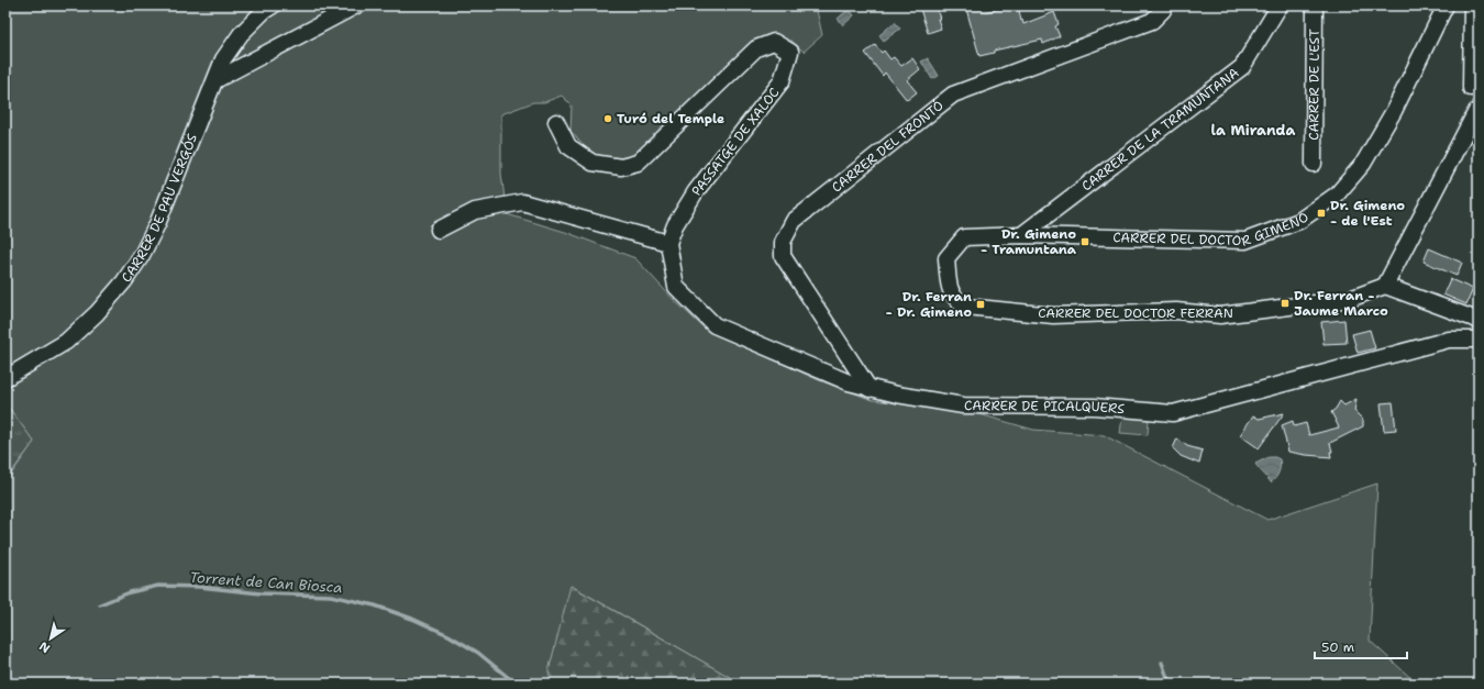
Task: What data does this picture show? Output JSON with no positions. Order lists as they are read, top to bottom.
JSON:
{
  "streets": {
    "street": [
      "CARRER DE L'EST",
      "CARRER DE LA TRAMUNTANA",
      "PASSATGE DE XALOC",
      "CARRER DEL FRONTÓ",
      "CARRER DE PAU VERGÓS",
      "CARRER DEL DOCTOR GIMENO",
      "CARRER DEL DOCTOR FERRAN",
      "CARRER DE PICALQUERS"
    ]
  },
  "crossings": [
    ["CARRER DE LA TRAMUNTANA", "CARRER DEL DOCTOR GIMENO"],
    ["PASSATGE DE XALOC", "CARRER DE PICALQUERS"],
    ["CARRER DEL FRONTÓ", "CARRER DE PICALQUERS"],
    ["CARRER DEL DOCTOR GIMENO", "CARRER DEL DOCTOR FERRAN"]
  ],
  "districts": ["la Miranda"],
  "water": ["Torrent de Can Biosca"],
  "places": {
    "other": ["Turó del Temple"],
    "transit": [
      "Dr. Gimeno - de l'Est",
      "Dr. Gimeno - Tramuntana",
      "Dr. Ferran - Jaume Marco",
      "Dr. Ferran - Dr. Gimeno"
    ]
  },
  "scale_bar": "50 m",
  "north": "bottom left"
}
